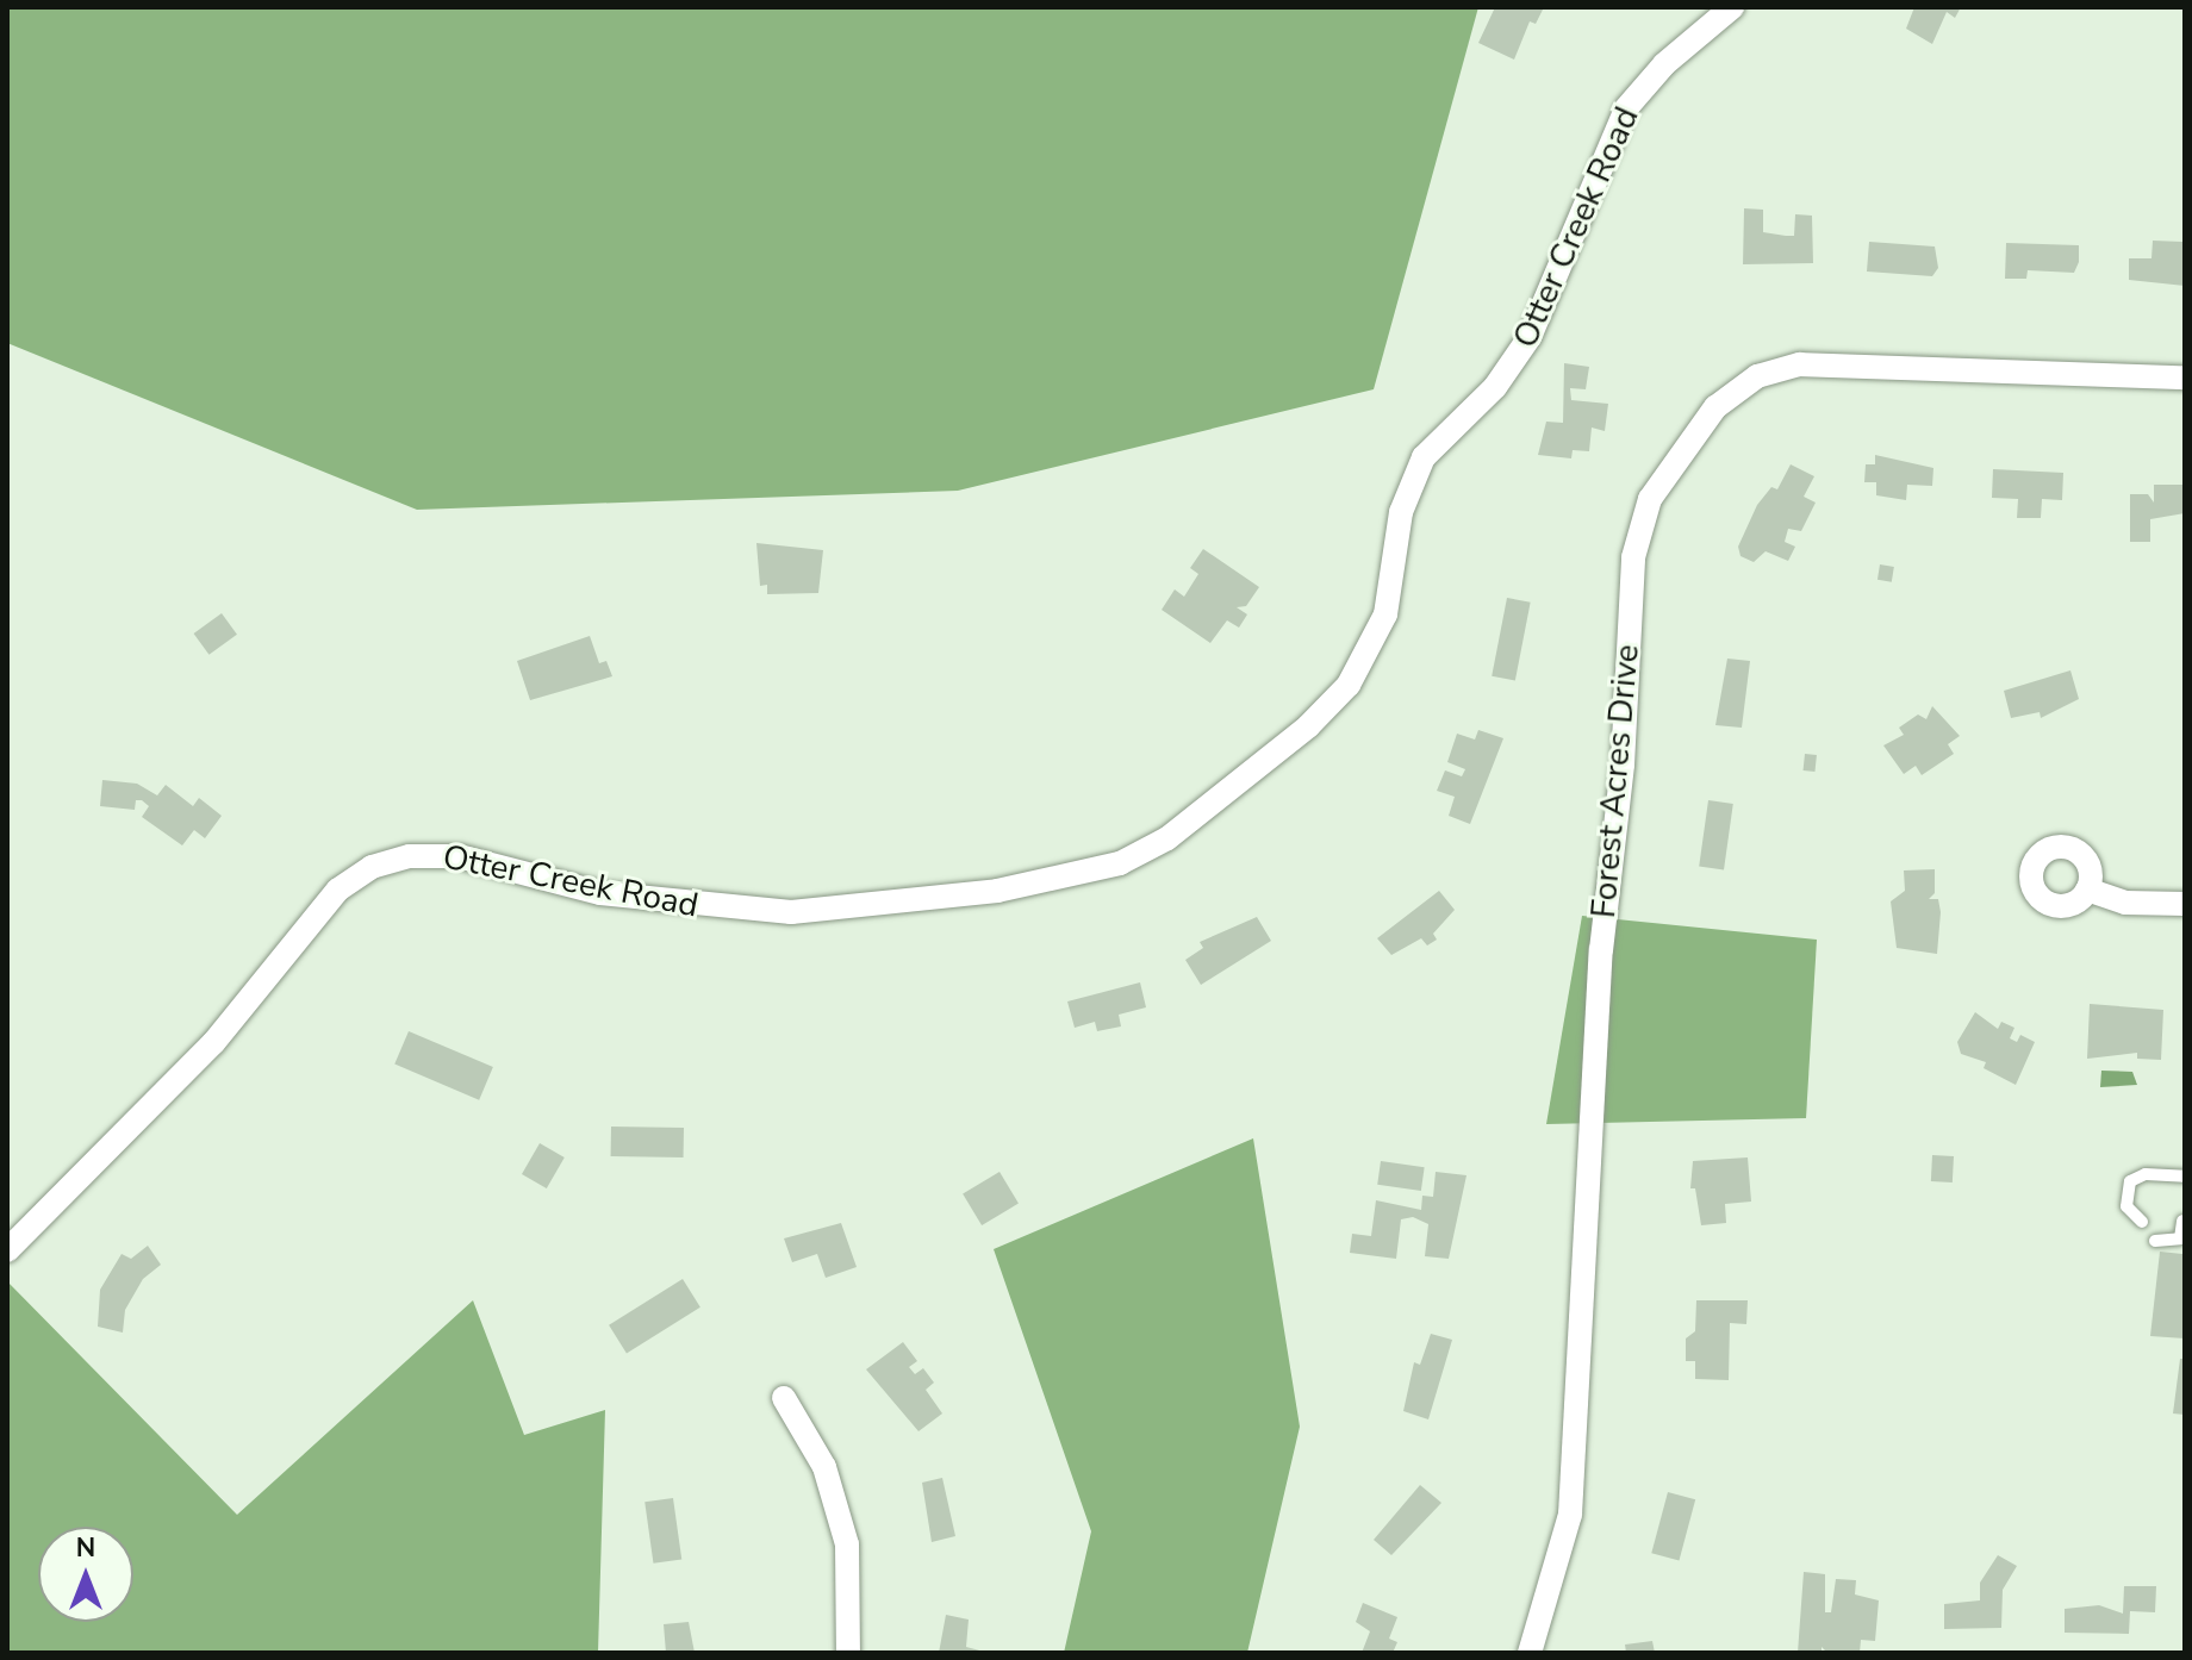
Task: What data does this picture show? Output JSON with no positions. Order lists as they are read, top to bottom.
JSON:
{
  "streets": {
    "street": ["Otter Creek Road", "Forest Acres Drive"]
  },
  "north": "top"
}
